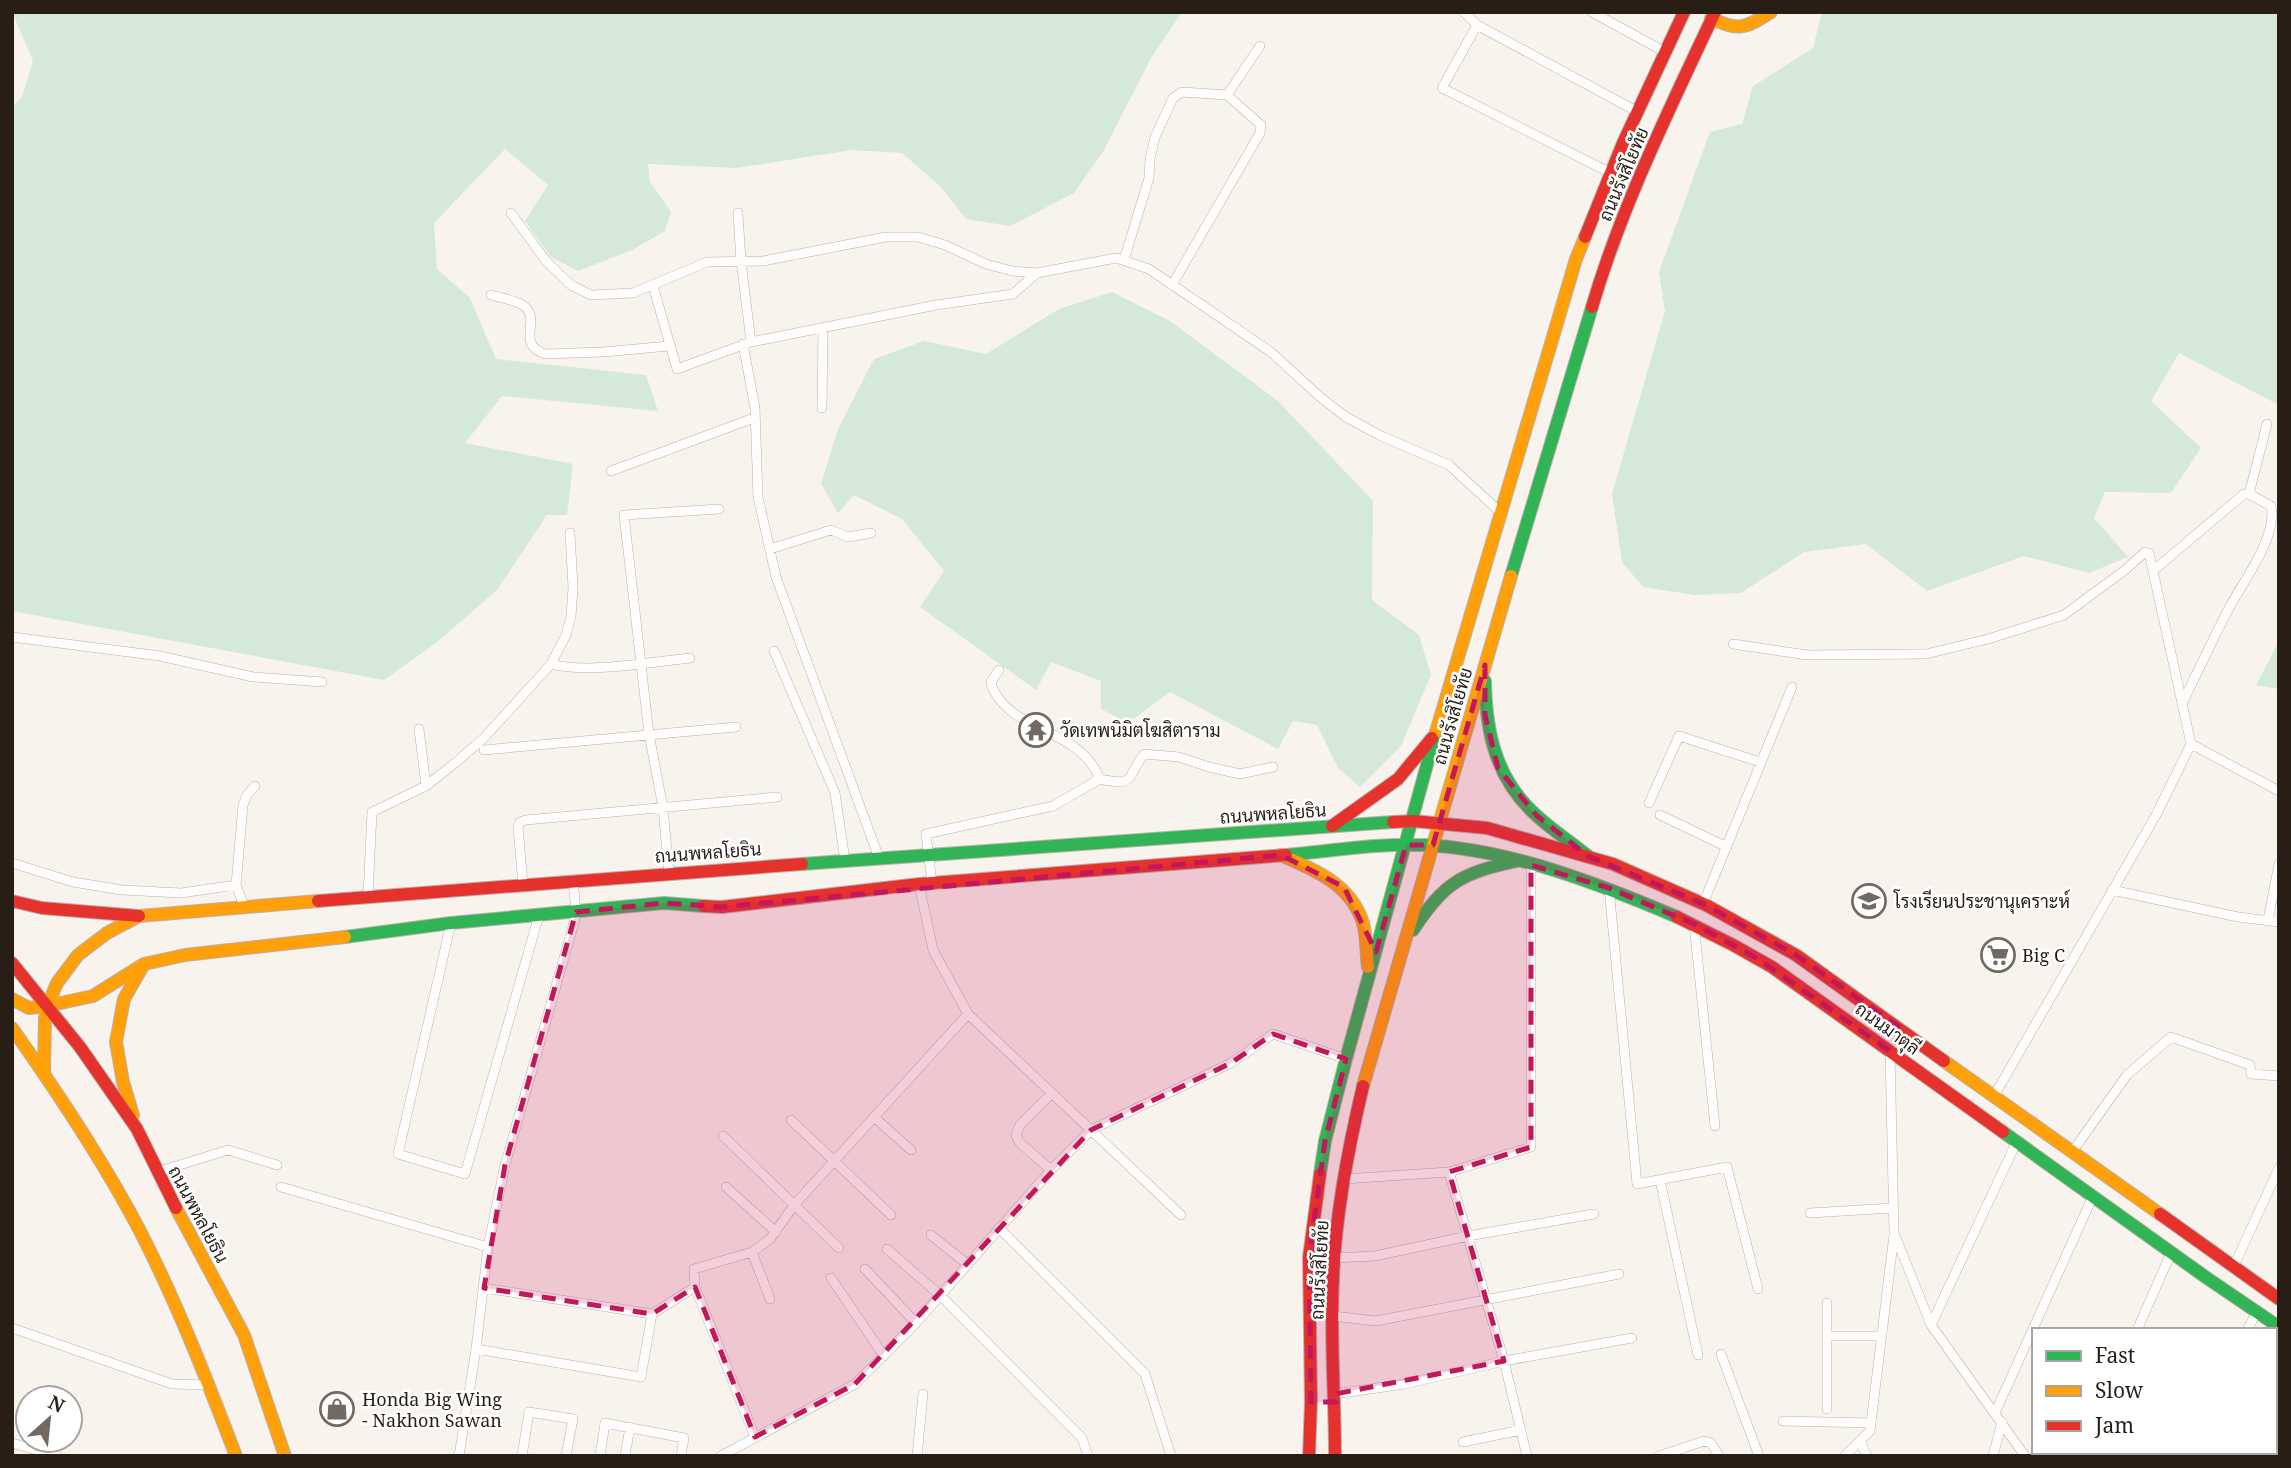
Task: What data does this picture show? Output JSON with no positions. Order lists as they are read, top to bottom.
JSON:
{
  "streets": {
    "main road": ["ถนนรังสิโยทัย", "ถนนพหลโยธิน", "ถนนมาตุลี"]
  },
  "crossings": [
    ["ถนนรังสิโยทัย", "ถนนพหลโยธิน"],
    ["ถนนรังสิโยทัย", "ถนนมาตุลี"],
    ["ถนนพหลโยธิน", "ถนนมาตุลี"]
  ],
  "places": {
    "temple": ["วัดเทพนิมิตโฆสิตาราม"],
    "school or university": ["โรงเรียนประชานุเคราะห์"],
    "supermarket": ["Big C"],
    "shop": ["Honda Big Wing - Nakhon Sawan"]
  },
  "legend": ["Fast", "Slow", "Jam"],
  "north": "top right"
}
